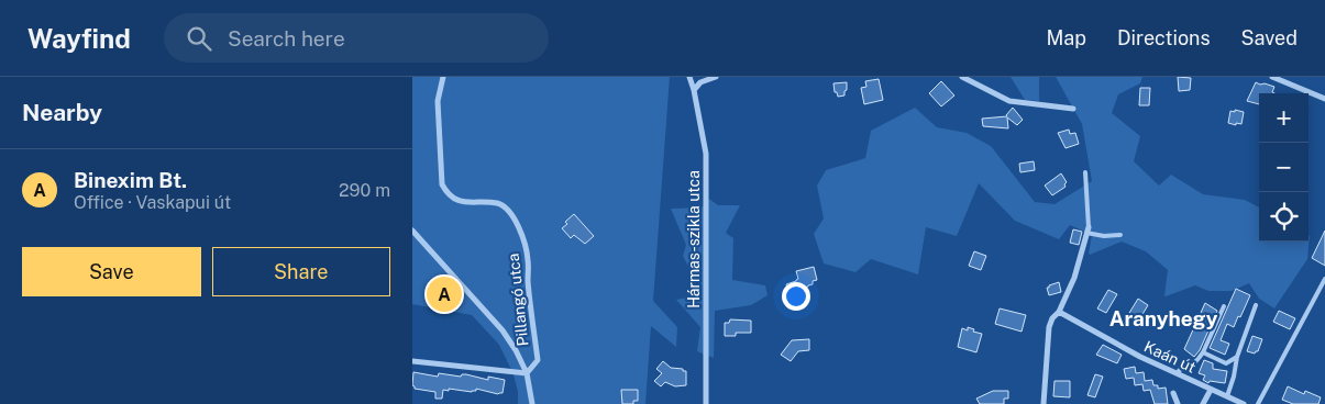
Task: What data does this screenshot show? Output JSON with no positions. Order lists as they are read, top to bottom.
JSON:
{
  "streets": {
    "street": ["Hármas-szikla utca", "Pillangó utca", "Kaán út"]
  },
  "districts": ["Aranyhegy"],
  "page": {
    "header": "Wayfind",
    "search": "Search here",
    "nav": ["Map", "Directions", "Saved"],
    "heading": "Nearby",
    "map_buttons": ["+", "−"],
    "list": [
      {
        "mark": "A",
        "name": "Binexim Bt.",
        "note": "Office · Vaskapui út",
        "value": "290 m"
      }
    ],
    "buttons": ["Save", "Share"],
    "pins": "A"
  }
}
